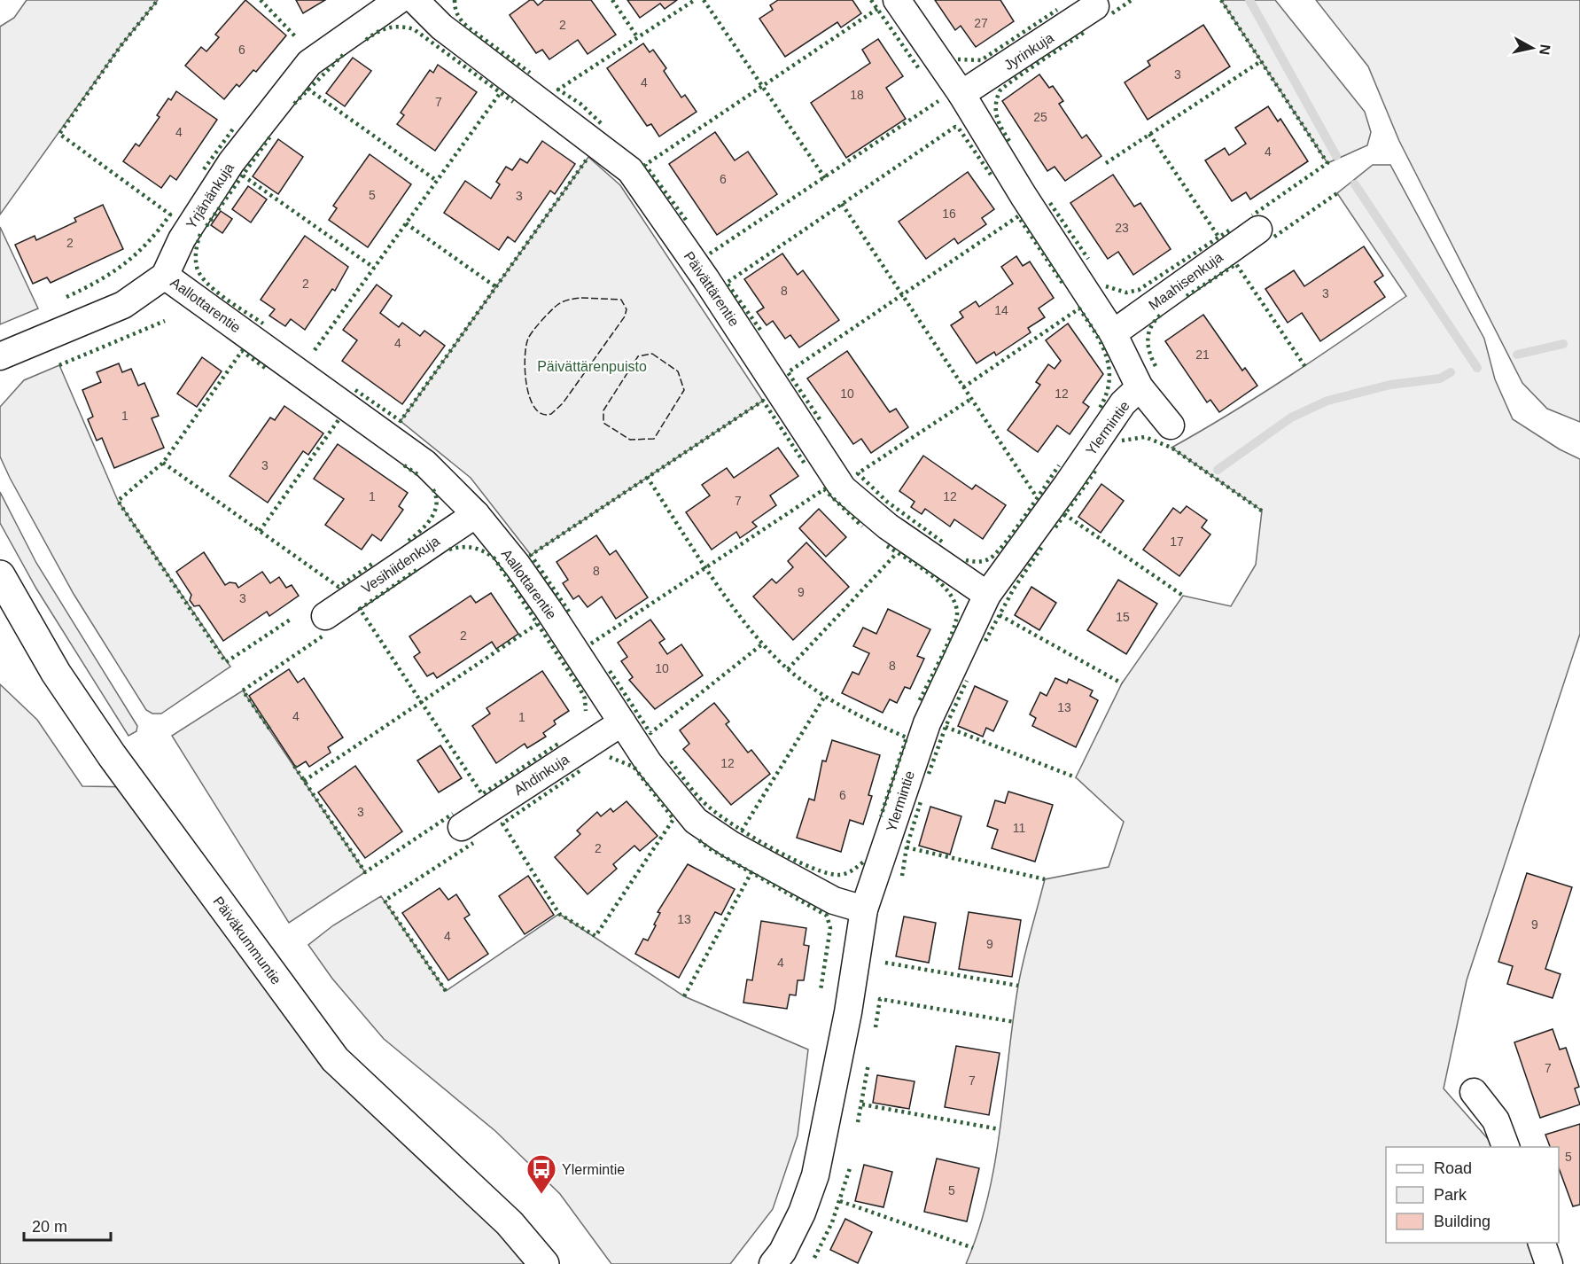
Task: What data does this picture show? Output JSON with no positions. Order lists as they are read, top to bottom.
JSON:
{
  "streets": {
    "street": [
      "Jyrinkuja",
      "Yrjänänkuja",
      "Maahisenkuja",
      "Päivättärentie",
      "Aallottarentie",
      "Ylermintie",
      "Vesihiidenkuja",
      "Ahdinkuja",
      "Päiväkummuntie"
    ]
  },
  "crossings": [
    ["Jyrinkuja", "Ylermintie"],
    ["Yrjänänkuja", "Aallottarentie"],
    ["Maahisenkuja", "Ylermintie"],
    ["Päivättärentie", "Ylermintie"],
    ["Aallottarentie", "Ylermintie"],
    ["Aallottarentie", "Vesihiidenkuja"],
    ["Aallottarentie", "Ahdinkuja"]
  ],
  "parks": ["Päivättärenpuisto"],
  "places": {
    "bus stop": ["Ylermintie"]
  },
  "house_numbers": [
    "27",
    "2",
    "6",
    "3",
    "4",
    "18",
    "7",
    "25",
    "4",
    "4",
    "6",
    "5",
    "3",
    "16",
    "23",
    "2",
    "2",
    "8",
    "3",
    "14",
    "4",
    "21",
    "10",
    "12",
    "1",
    "3",
    "1",
    "12",
    "7",
    "17",
    "8",
    "9",
    "3",
    "15",
    "2",
    "8",
    "10",
    "13",
    "4",
    "1",
    "12",
    "6",
    "3",
    "11",
    "2",
    "13",
    "9",
    "4",
    "9",
    "4",
    "7",
    "7",
    "5",
    "5"
  ],
  "legend": ["Road", "Park", "Building"],
  "scale_bar": "20 m",
  "north": "right"
}
